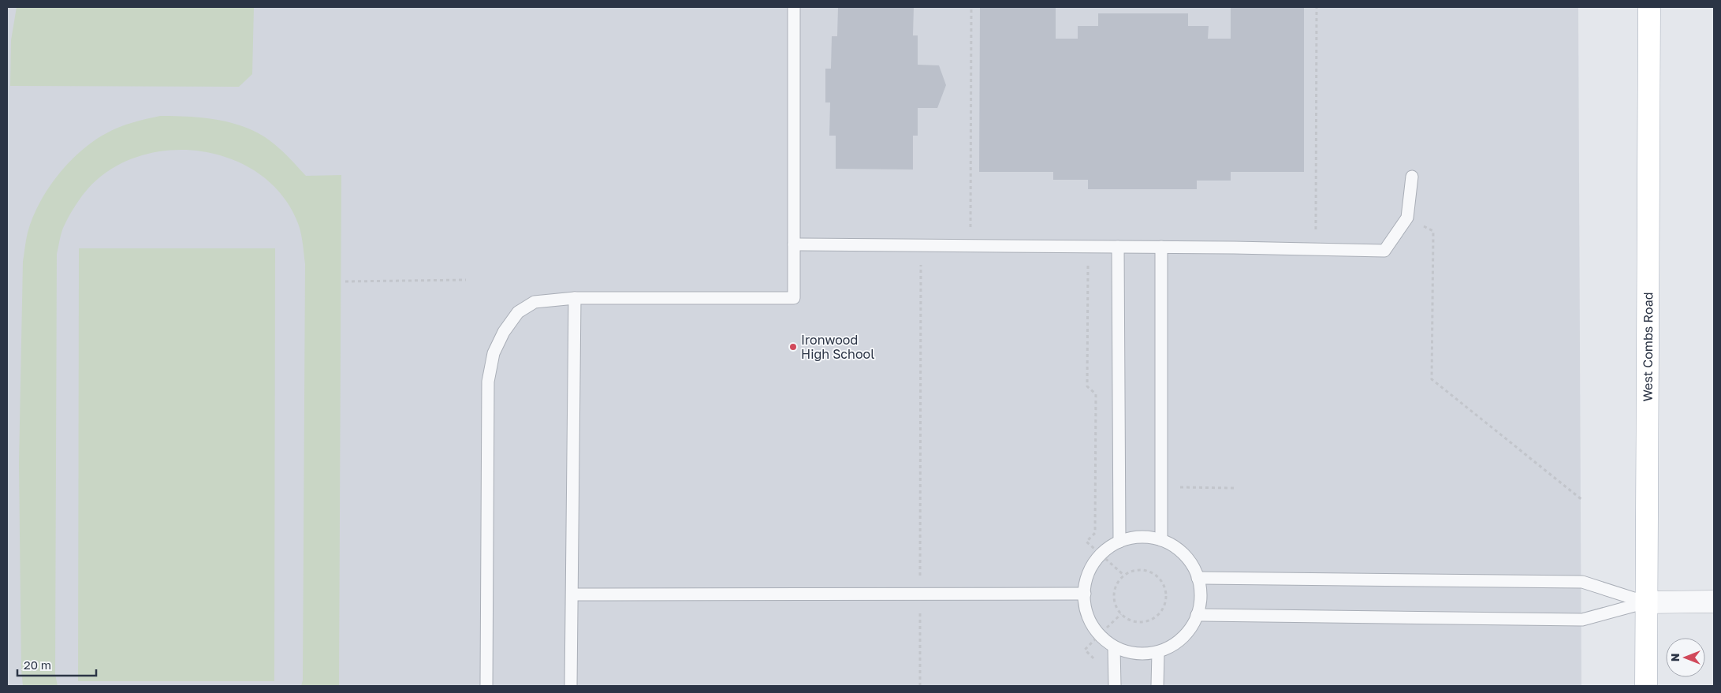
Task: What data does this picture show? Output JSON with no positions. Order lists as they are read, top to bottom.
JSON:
{
  "streets": {
    "main road": ["West Combs Road"]
  },
  "places": ["Ironwood High School"],
  "scale_bar": "20 m",
  "north": "left"
}
